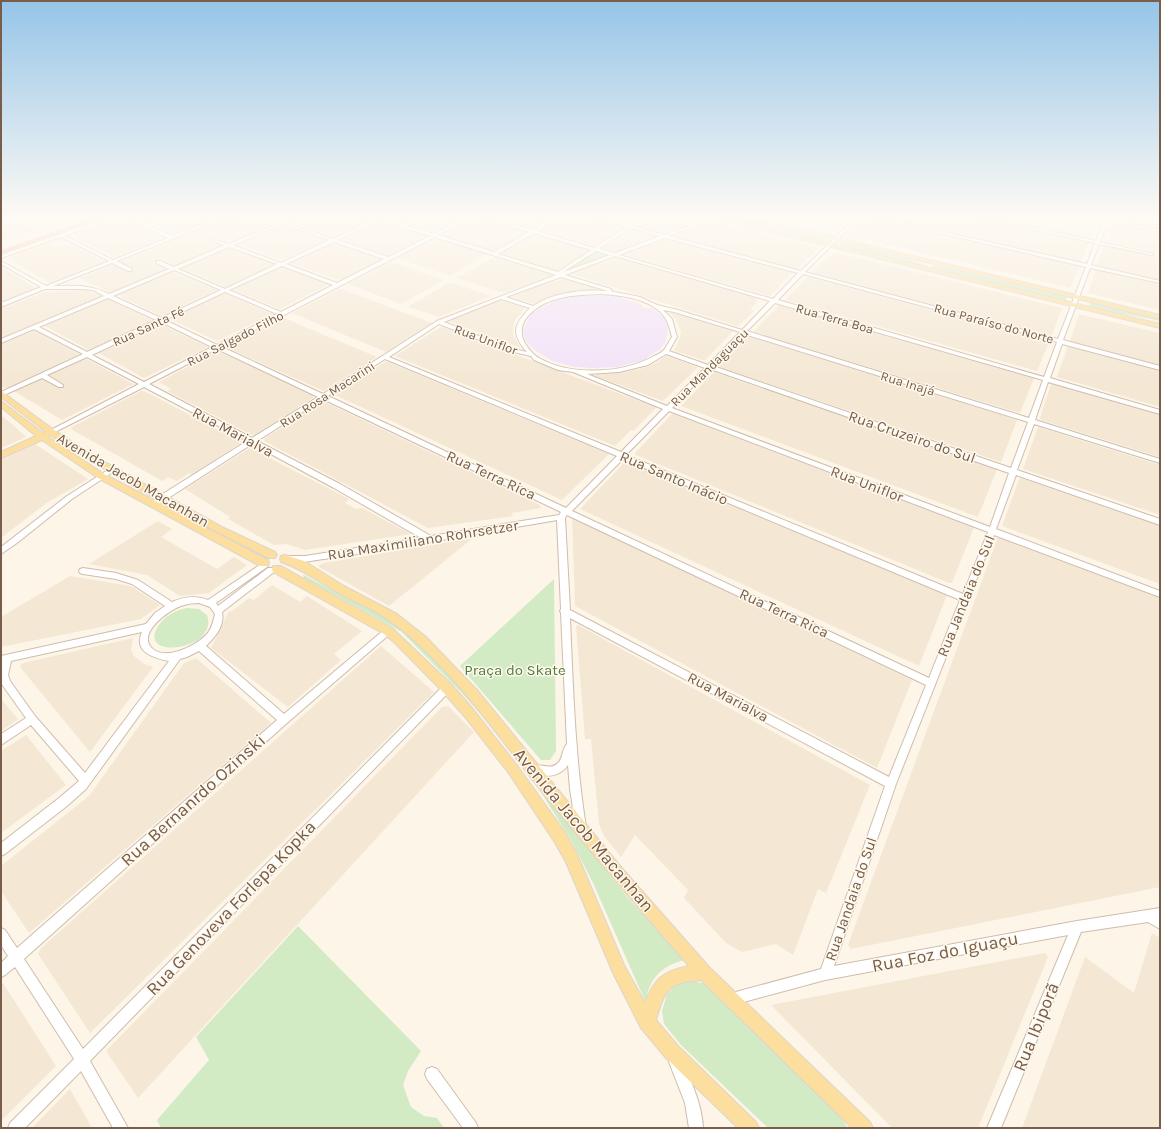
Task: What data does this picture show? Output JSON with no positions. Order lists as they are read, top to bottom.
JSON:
{
  "streets": {
    "main road": ["Rua Salgado Filho", "Avenida Jacob Macanhan"],
    "street": [
      "Rua Terra Boa",
      "Rua Paraíso do Norte",
      "Rua Santa Fé",
      "Rua Uniflor",
      "Rua Mandaguaçu",
      "Rua Inajá",
      "Rua Rosa Macarini",
      "Rua Marialva",
      "Rua Cruzeiro do Sul",
      "Rua Terra Rica",
      "Rua Santo Inácio",
      "Rua Maximiliano Rohrsetzer",
      "Rua Jandaia do Sul",
      "Rua Bernanrdo Ozinski",
      "Rua Genoveva Forlepa Kopka",
      "Rua Foz do Iguaçu",
      "Rua Ibiporã"
    ]
  },
  "crossings": [
    ["Rua Terra Boa", "Rua Mandaguaçu"],
    ["Rua Terra Boa", "Rua Jandaia do Sul"],
    ["Rua Paraíso do Norte", "Rua Mandaguaçu"],
    ["Rua Paraíso do Norte", "Rua Jandaia do Sul"],
    ["Rua Santa Fé", "Rua Marialva"],
    ["Rua Santa Fé", "Rua Terra Rica"],
    ["Rua Santa Fé", "Avenida Jacob Macanhan"],
    ["Rua Salgado Filho", "Rua Marialva"],
    ["Rua Salgado Filho", "Rua Terra Rica"],
    ["Rua Salgado Filho", "Avenida Jacob Macanhan"],
    ["Rua Uniflor", "Rua Mandaguaçu"],
    ["Rua Uniflor", "Rua Rosa Macarini"],
    ["Rua Uniflor", "Rua Jandaia do Sul"],
    ["Rua Mandaguaçu", "Rua Inajá"],
    ["Rua Mandaguaçu", "Rua Cruzeiro do Sul"],
    ["Rua Mandaguaçu", "Rua Terra Rica"],
    ["Rua Mandaguaçu", "Rua Santo Inácio"],
    ["Rua Mandaguaçu", "Rua Maximiliano Rohrsetzer"],
    ["Rua Inajá", "Rua Jandaia do Sul"],
    ["Rua Rosa Macarini", "Rua Marialva"],
    ["Rua Rosa Macarini", "Rua Terra Rica"],
    ["Rua Rosa Macarini", "Rua Santo Inácio"],
    ["Rua Rosa Macarini", "Avenida Jacob Macanhan"],
    ["Rua Marialva", "Rua Maximiliano Rohrsetzer"],
    ["Rua Marialva", "Rua Jandaia do Sul"],
    ["Rua Cruzeiro do Sul", "Rua Jandaia do Sul"],
    ["Rua Terra Rica", "Rua Maximiliano Rohrsetzer"],
    ["Rua Terra Rica", "Rua Jandaia do Sul"],
    ["Rua Santo Inácio", "Rua Jandaia do Sul"],
    ["Avenida Jacob Macanhan", "Rua Maximiliano Rohrsetzer"],
    ["Avenida Jacob Macanhan", "Rua Bernanrdo Ozinski"],
    ["Avenida Jacob Macanhan", "Rua Genoveva Forlepa Kopka"],
    ["Avenida Jacob Macanhan", "Rua Foz do Iguaçu"],
    ["Rua Jandaia do Sul", "Rua Foz do Iguaçu"],
    ["Rua Foz do Iguaçu", "Rua Ibiporã"]
  ],
  "parks": ["Praça do Skate"]
}
